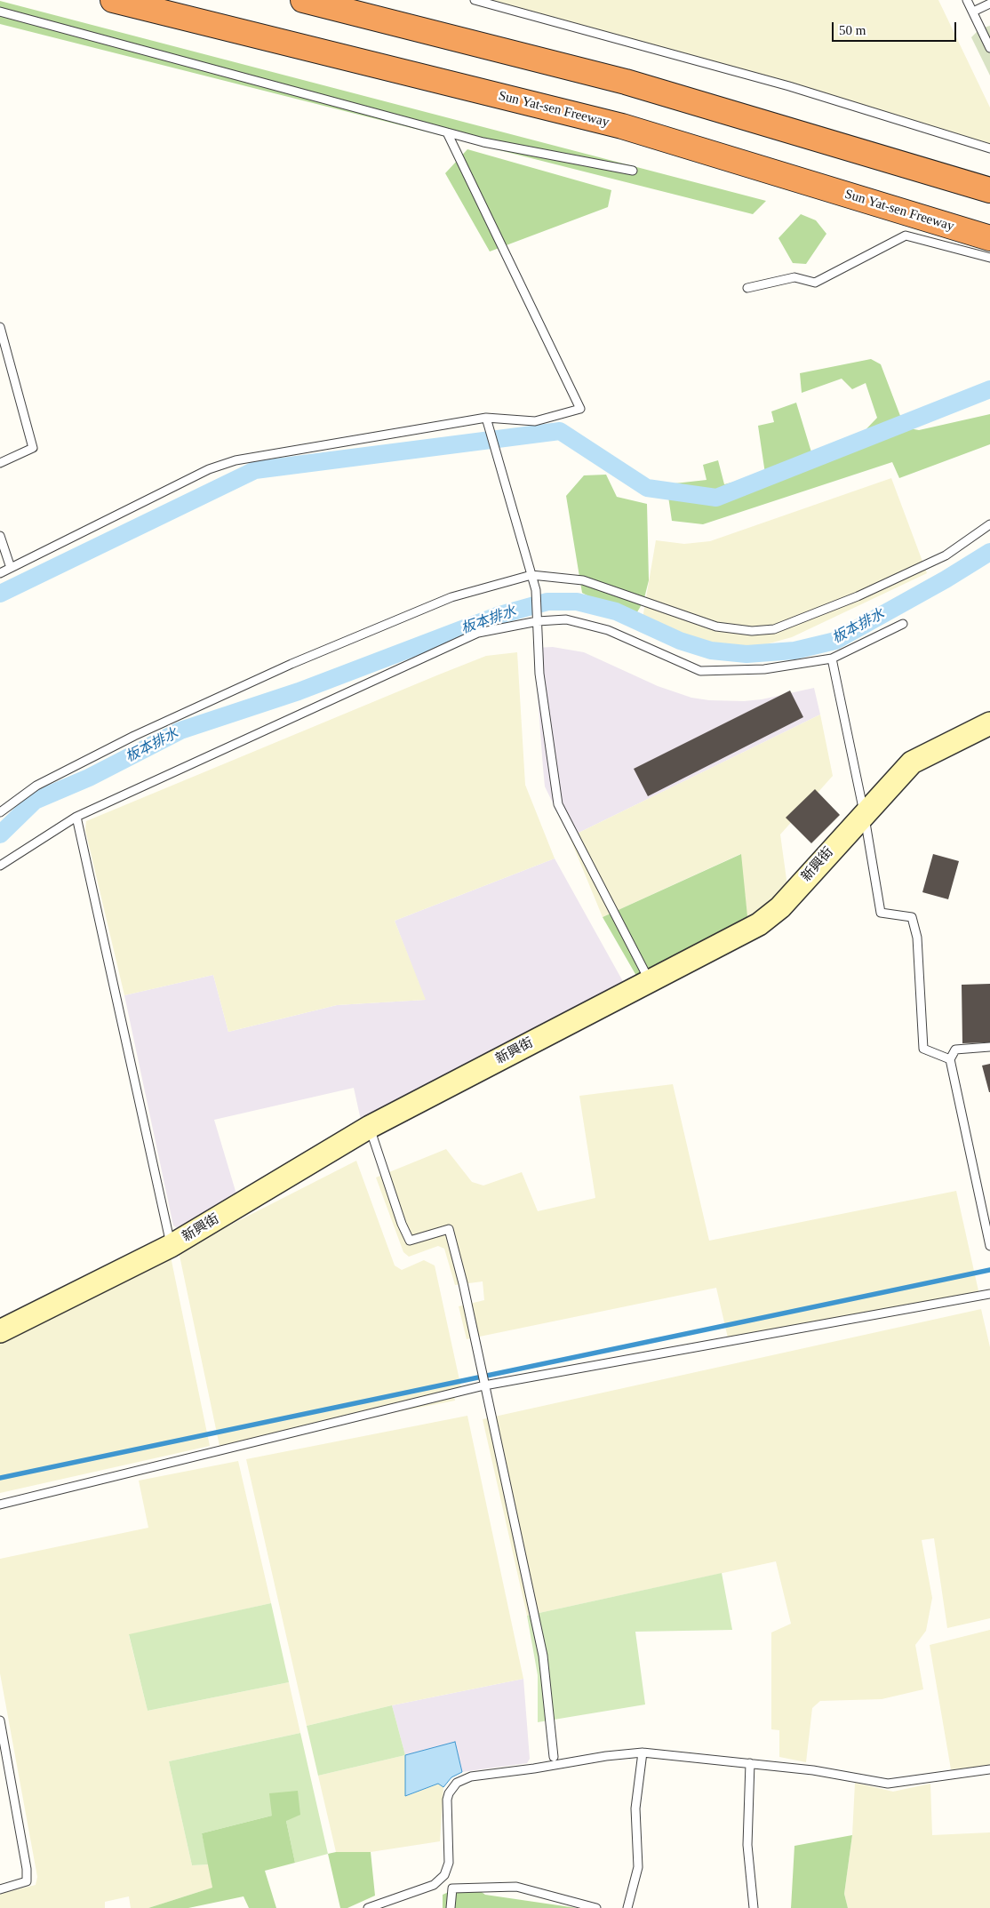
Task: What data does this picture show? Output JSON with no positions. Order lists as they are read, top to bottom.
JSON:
{
  "streets": {
    "highway": ["Sun Yat-sen Freeway"],
    "street": ["新興街"]
  },
  "water": ["板本排水"],
  "scale_bar": "50 m"
}
